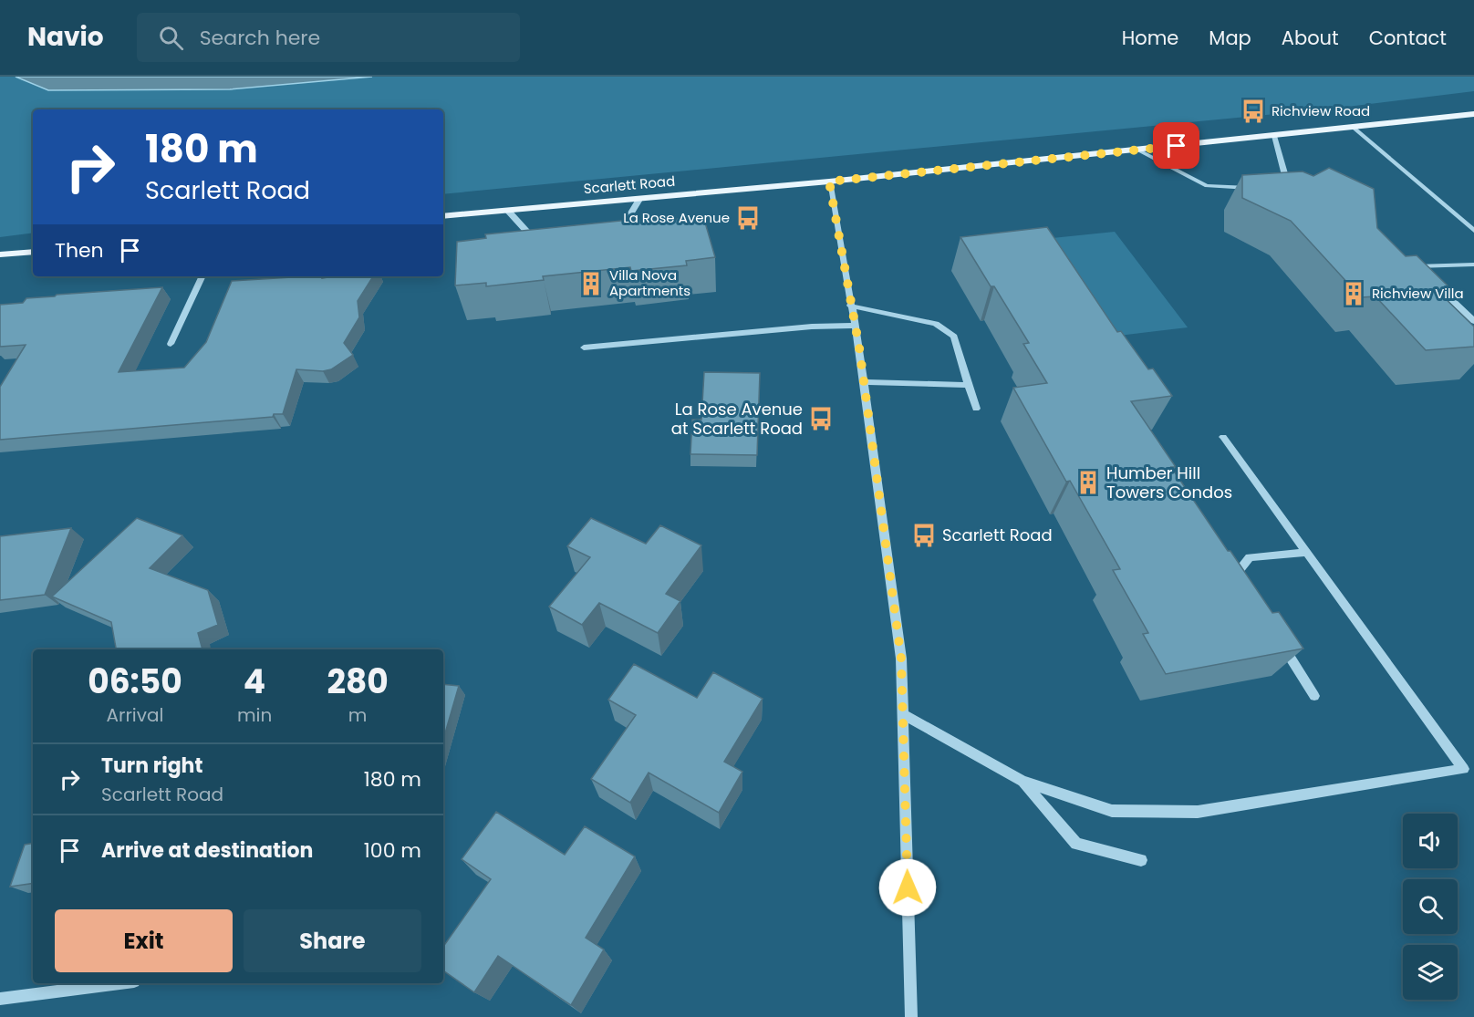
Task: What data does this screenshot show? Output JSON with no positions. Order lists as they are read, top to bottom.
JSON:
{
  "streets": {
    "main road": ["Scarlett Road"]
  },
  "places": {
    "bus stop": [
      "Richview Road",
      "La Rose Avenue",
      "La Rose Avenue at Scarlett Road",
      "Scarlett Road"
    ],
    "building": ["Villa Nova Apartments", "Richview Villa", "Humber Hill Towers Condos"]
  },
  "page": {
    "header": "Navio",
    "search": "Search here",
    "nav": [
      "Home",
      "Map",
      "About",
      "Contact"
    ],
    "turn": ["180 m", "Scarlett Road"],
    "then": "Then",
    "eta": [
      "06:50",
      "Arrival",
      "4",
      "min",
      "280",
      "m"
    ],
    "list": [
      {
        "name": "Turn right",
        "note": "Scarlett Road",
        "value": "180 m"
      },
      {
        "name": "Arrive at destination",
        "value": "100 m"
      }
    ],
    "buttons": ["Exit", "Share"]
  }
}
